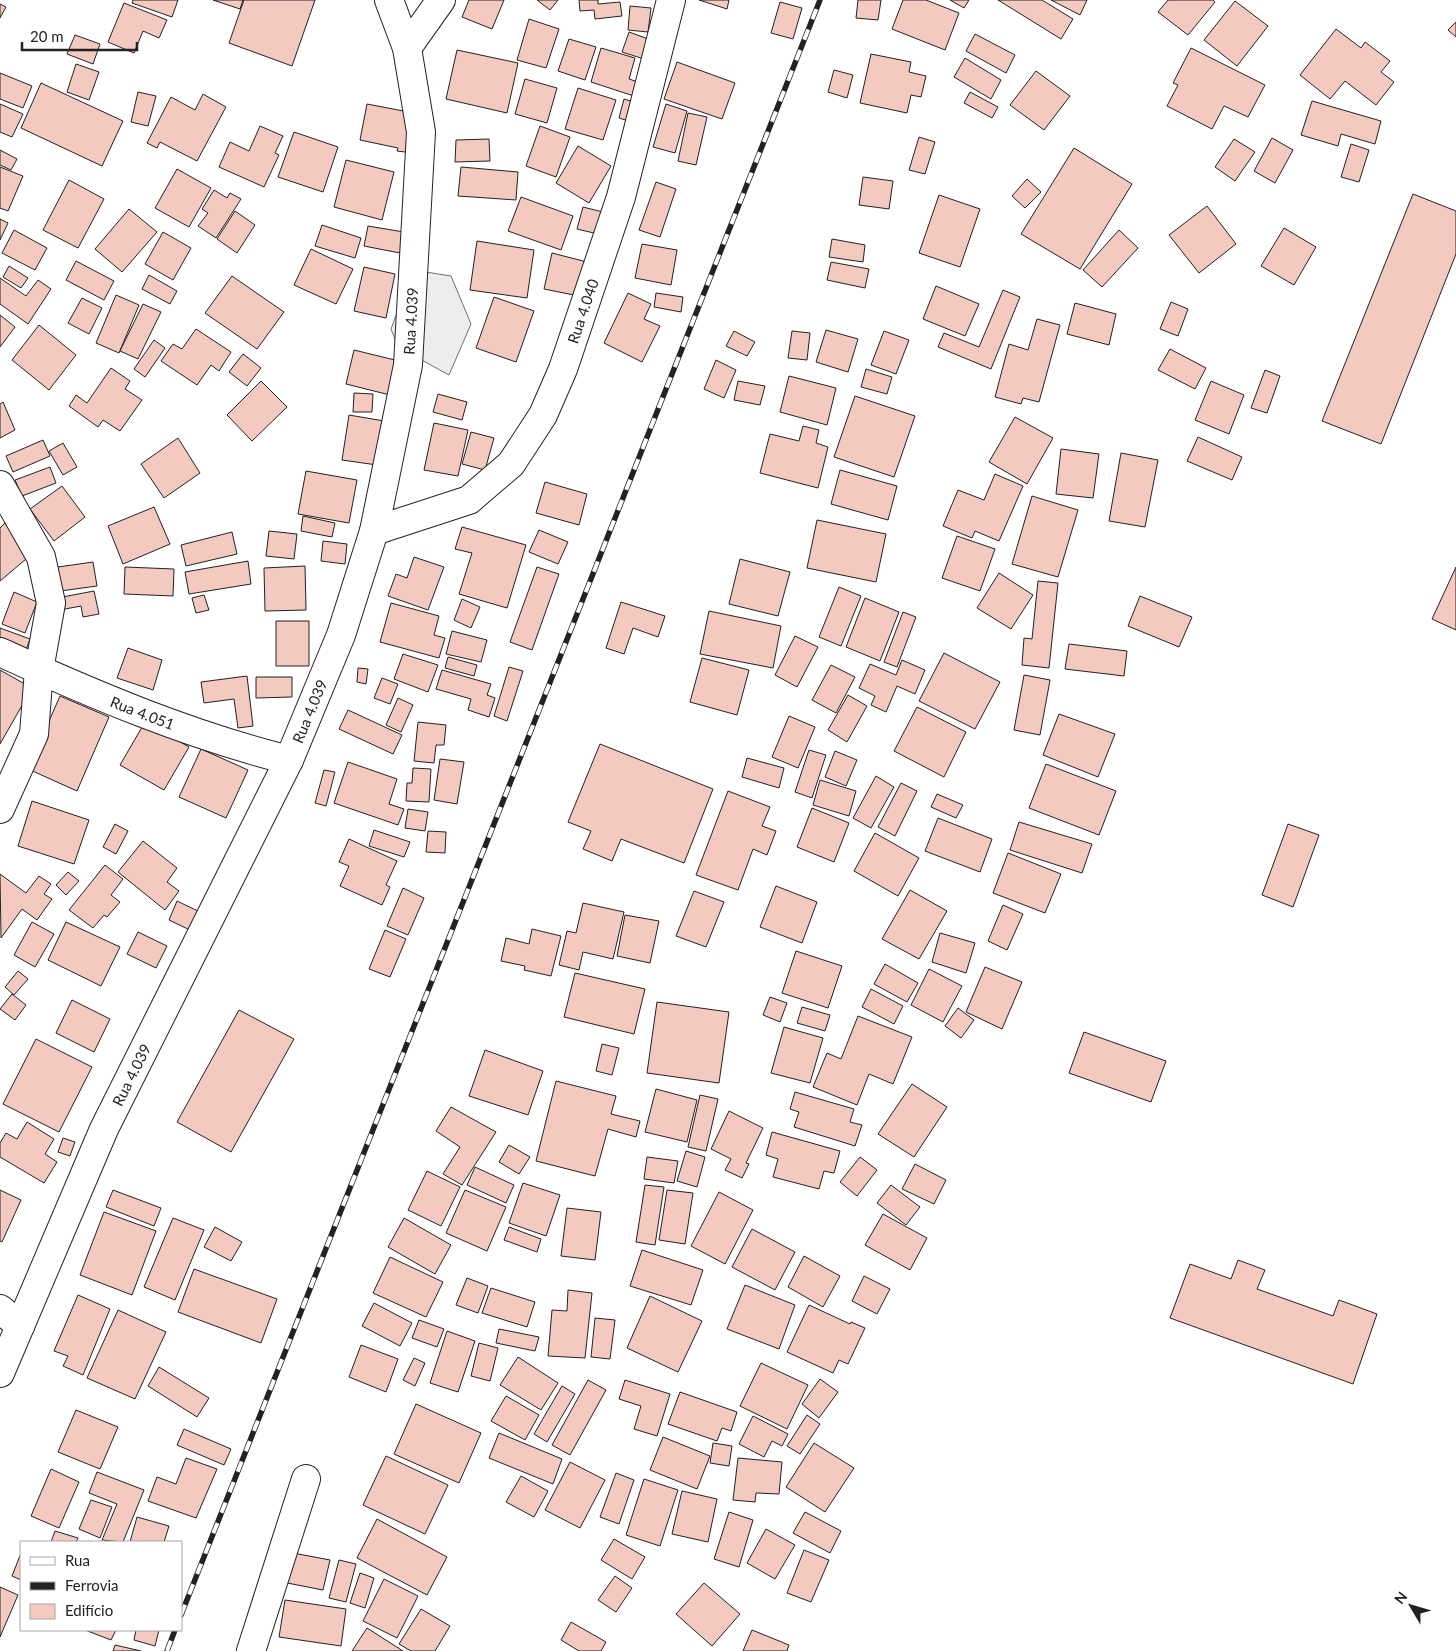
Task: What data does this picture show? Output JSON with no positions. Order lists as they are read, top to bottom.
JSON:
{
  "streets": {
    "street": ["Rua 4.040", "Rua 4.039", "Rua 4.051"]
  },
  "crossings": [
    ["Rua 4.040", "Rua 4.039"],
    ["Rua 4.039", "Rua 4.051"]
  ],
  "legend": ["Rua", "Ferrovia", "Edifício"],
  "scale_bar": "20 m",
  "north": "top left"
}
